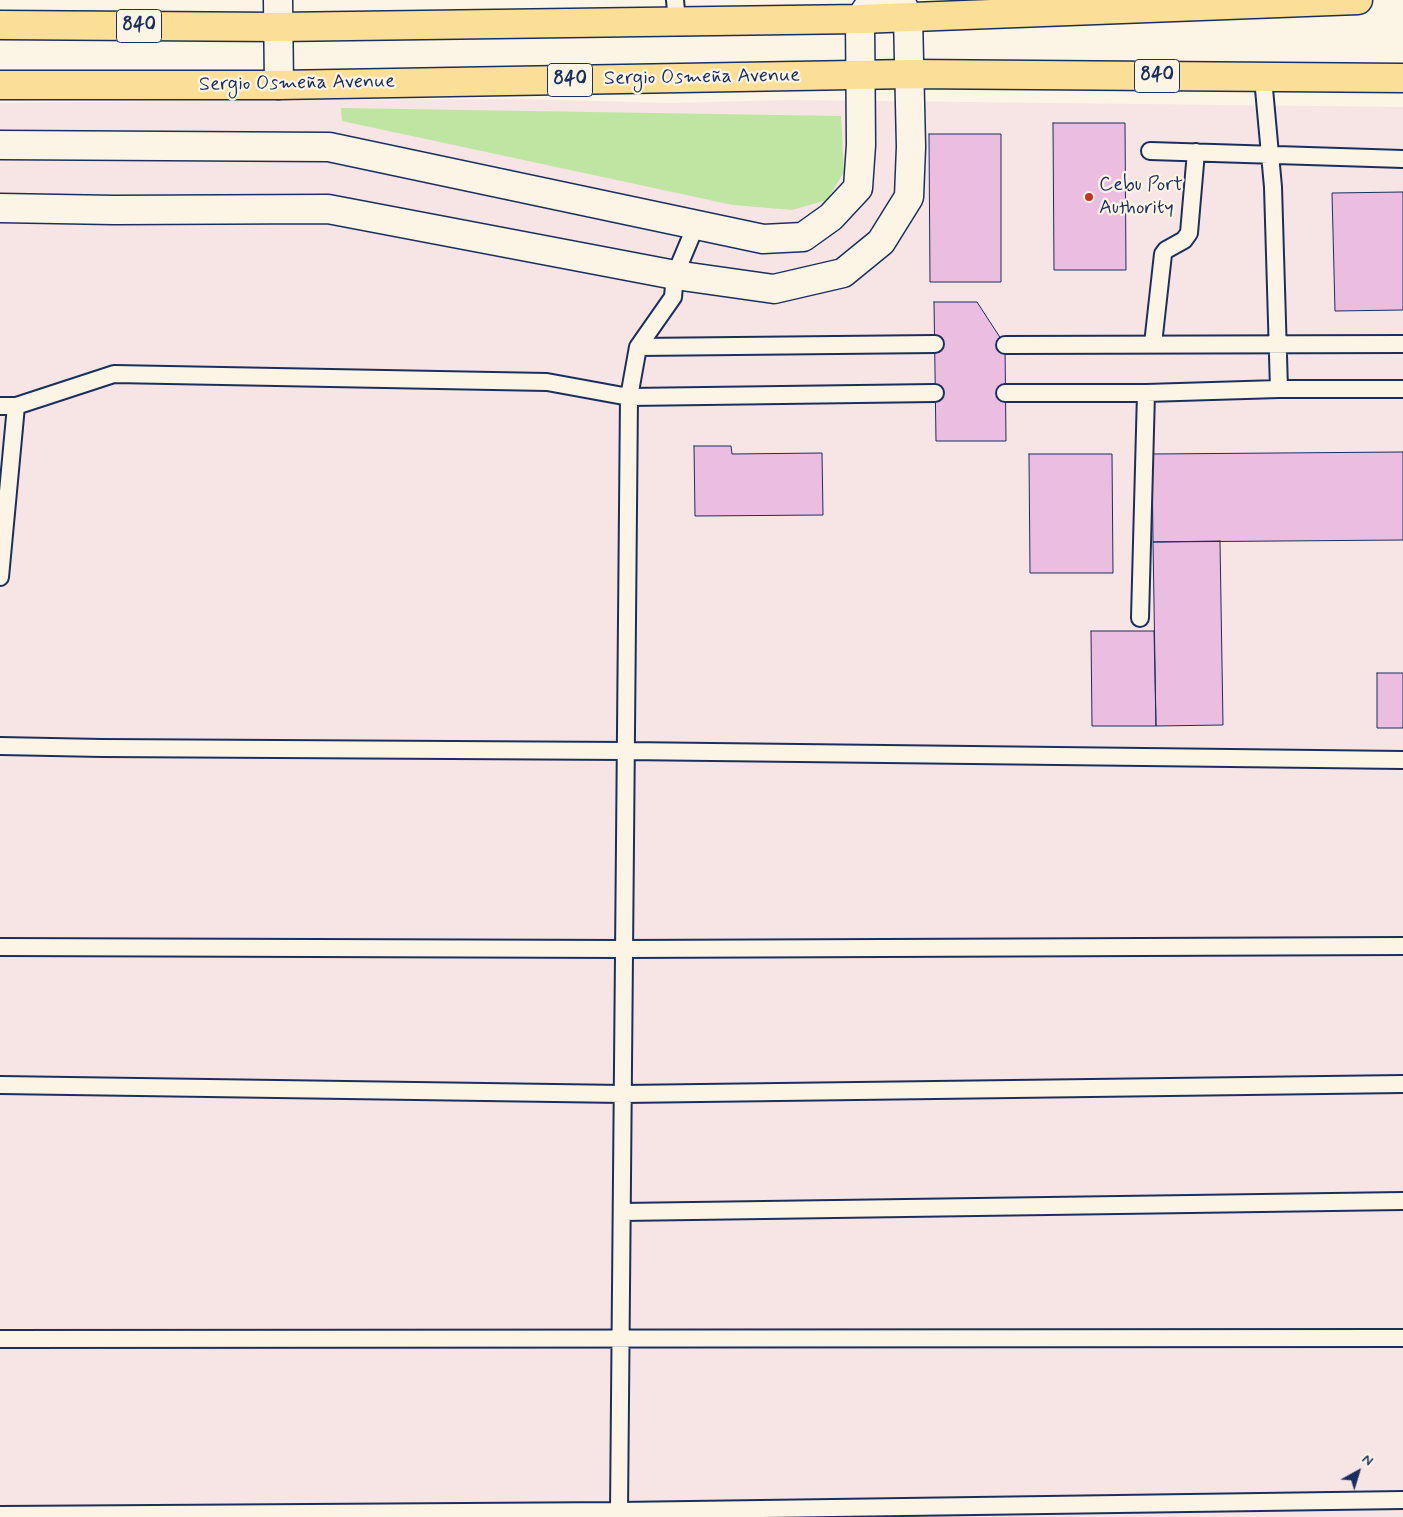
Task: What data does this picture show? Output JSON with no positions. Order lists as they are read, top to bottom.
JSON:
{
  "streets": {
    "highway": ["840", "Sergio Osmeña Avenue"]
  },
  "places": ["Cebu Port Authority"],
  "north": "top right"
}
